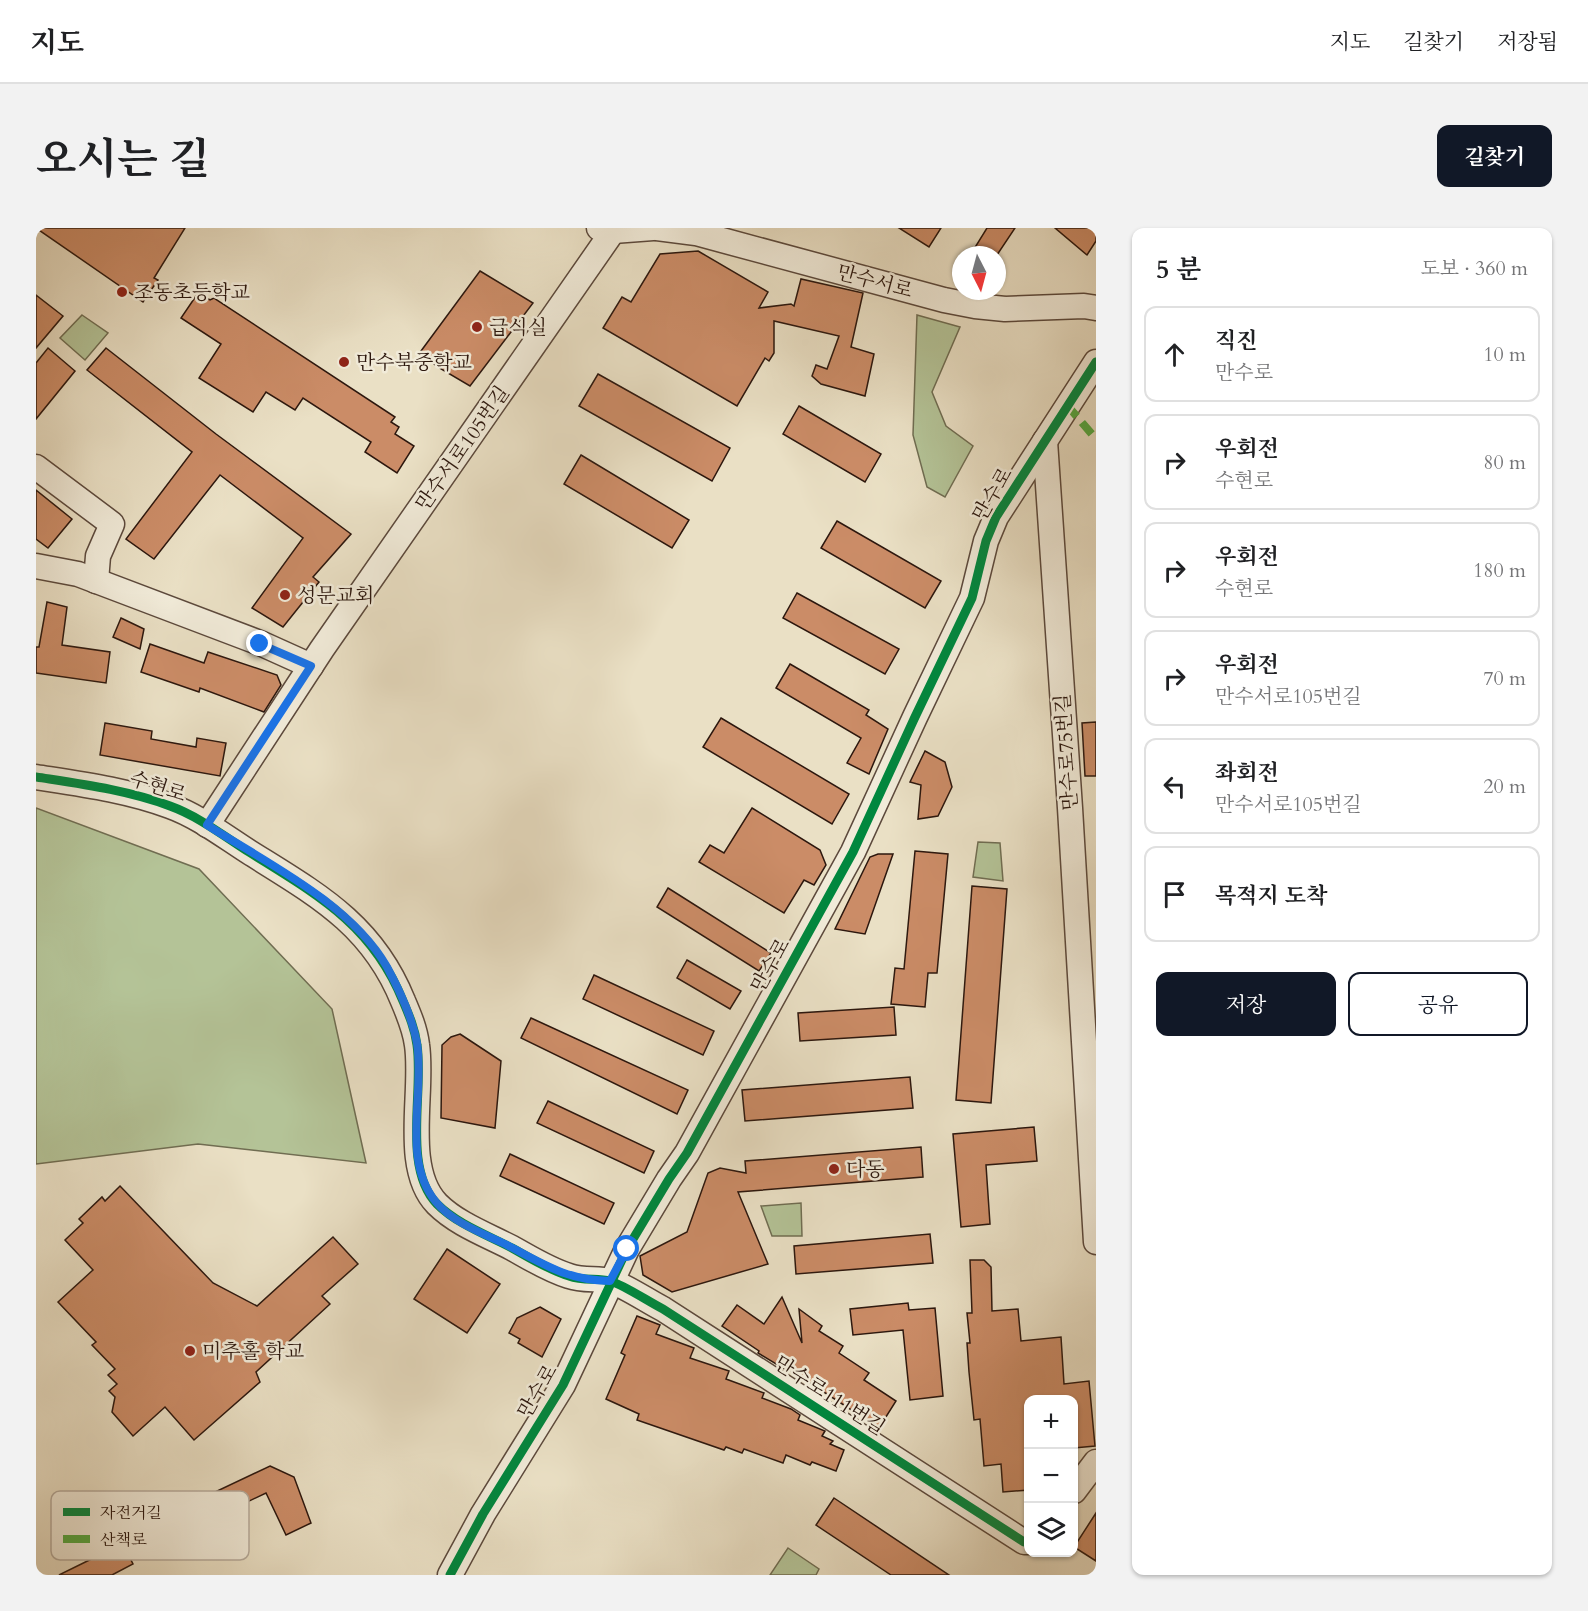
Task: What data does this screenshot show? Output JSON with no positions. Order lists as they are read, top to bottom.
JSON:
{
  "streets": {
    "street": [
      "만수서로",
      "만수서로105번길",
      "만수로",
      "만수로75번길",
      "수현로",
      "만수로111번길"
    ]
  },
  "crossings": [
    ["만수서로", "만수서로105번길"],
    ["만수서로105번길", "수현로"],
    ["만수로", "만수로75번길"],
    ["만수로", "수현로"],
    ["만수로", "만수로111번길"],
    ["수현로", "만수로111번길"]
  ],
  "places": [
    "조동초등학교",
    "급식실",
    "만수북중학교",
    "성문교회",
    "다동",
    "미추홀 학교"
  ],
  "legend": ["자전거길", "산책로"],
  "north": "bottom",
  "page": {
    "header": "지도",
    "nav": ["지도", "길찾기", "저장됨"],
    "title": "오시는 길",
    "buttons": [
      "길찾기",
      ["저장", "공유"]
    ],
    "heading": ["5 분", "도보 · 360 m"],
    "list": [
      ["직진", "만수로", "10 m"],
      ["우회전", "수현로", "80 m"],
      ["우회전", "수현로", "180 m"],
      ["우회전", "만수서로105번길", "70 m"],
      ["좌회전", "만수서로105번길", "20 m"],
      "목적지 도착"
    ],
    "map_buttons": ["+", "−"]
  }
}
